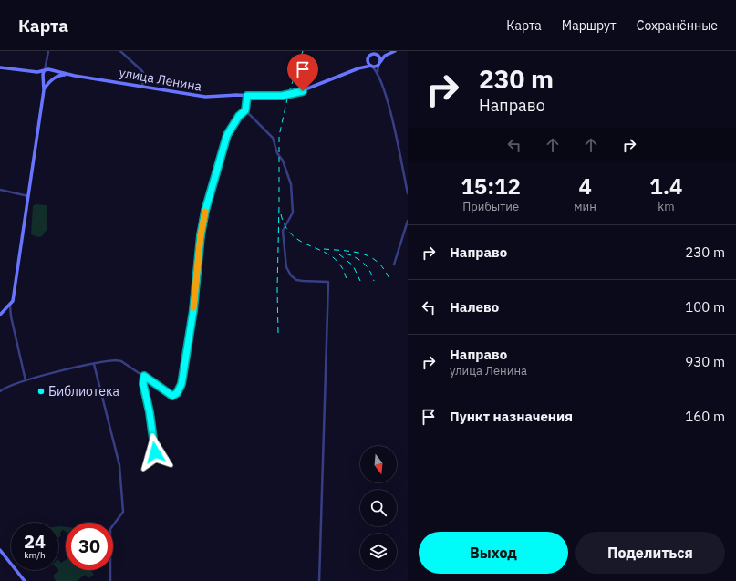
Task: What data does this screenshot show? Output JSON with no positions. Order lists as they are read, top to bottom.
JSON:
{
  "streets": {
    "street": ["улица Ленина"]
  },
  "places": ["Библиотека"],
  "north": "bottom",
  "page": {
    "header": "Карта",
    "nav": ["Карта", "Маршрут", "Сохранённые"],
    "turn": ["230 m", "Направо"],
    "eta": [
      "15:12",
      "Прибытие",
      "4",
      "мин",
      "1.4",
      "km"
    ],
    "list": [
      {
        "name": "Направо",
        "value": "230 m"
      },
      {
        "name": "Налево",
        "value": "100 m"
      },
      {
        "name": "Направо",
        "note": "улица Ленина",
        "value": "930 m"
      },
      {
        "name": "Пункт назначения",
        "value": "160 m"
      }
    ],
    "speed": "24 km/h",
    "limit": "30",
    "buttons": ["Выход", "Поделиться"]
  }
}
